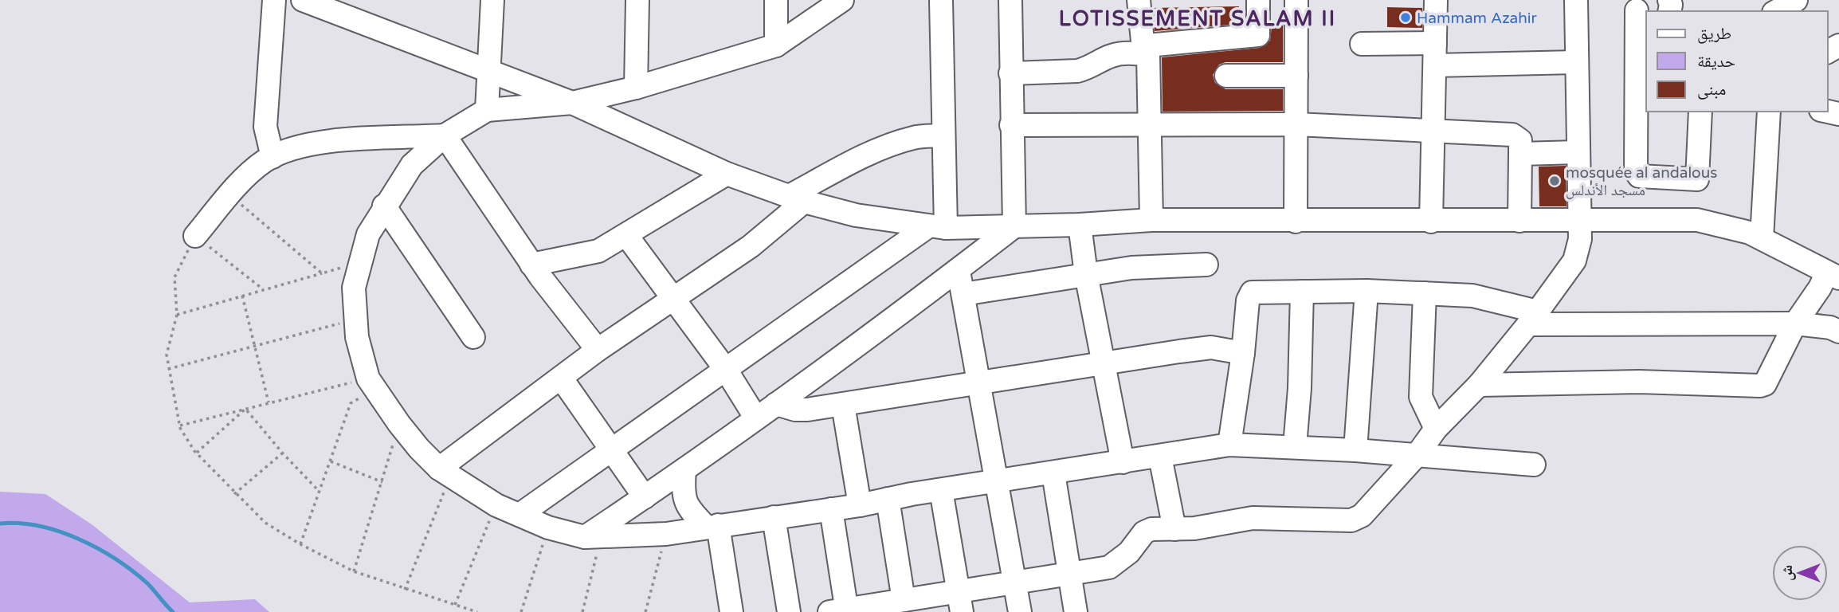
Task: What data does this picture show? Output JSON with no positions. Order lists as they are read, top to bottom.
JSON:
{
  "districts": ["LOTISSEMENT SALAM II"],
  "places": ["Hammam Azahir", "mosquée al andalous مسجد الأندلس"],
  "legend": ["طريق", "حديقة", "مبنى"],
  "north": "left"
}
